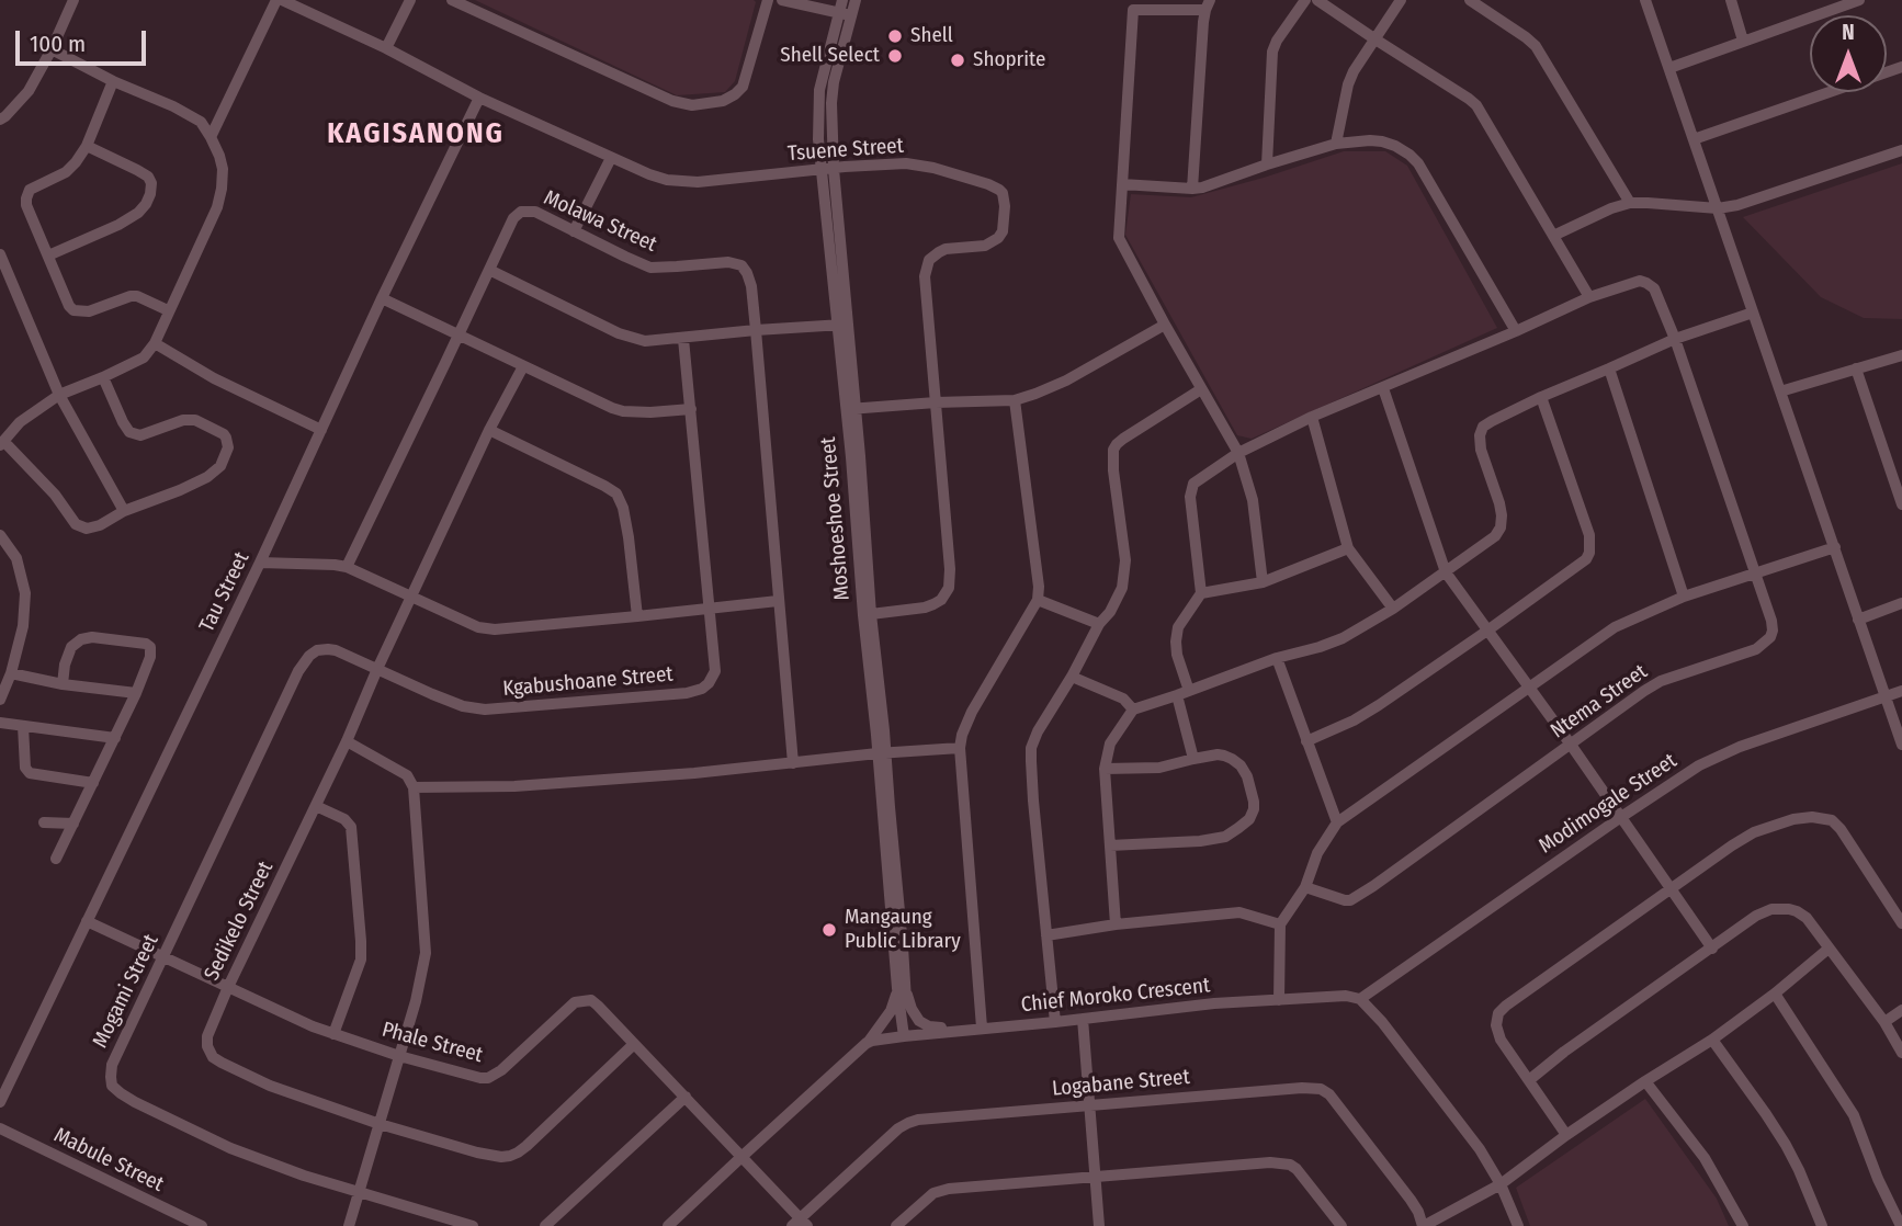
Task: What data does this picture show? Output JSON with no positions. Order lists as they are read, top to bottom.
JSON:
{
  "streets": {
    "street": [
      "Tsuene Street",
      "Molawa Street",
      "Moshoeshoe Street",
      "Tau Street",
      "Kgabushoane Street",
      "Ntema Street",
      "Modimogale Street",
      "Sedikelo Street",
      "Mogami Street",
      "Chief Moroko Crescent",
      "Phale Street",
      "Logabane Street",
      "Mabule Street"
    ]
  },
  "crossings": [
    ["Tsuene Street", "Moshoeshoe Street"],
    ["Tsuene Street", "Tau Street"],
    ["Moshoeshoe Street", "Chief Moroko Crescent"],
    ["Tau Street", "Phale Street"],
    ["Kgabushoane Street", "Sedikelo Street"],
    ["Kgabushoane Street", "Mogami Street"],
    ["Modimogale Street", "Chief Moroko Crescent"],
    ["Sedikelo Street", "Phale Street"],
    ["Mogami Street", "Phale Street"],
    ["Phale Street", "Logabane Street"]
  ],
  "districts": ["KAGISANONG"],
  "places": [
    "Shell",
    "Shell Select",
    "Shoprite",
    "Mangaung Public Library"
  ],
  "scale_bar": "100 m",
  "north": "top"
}
